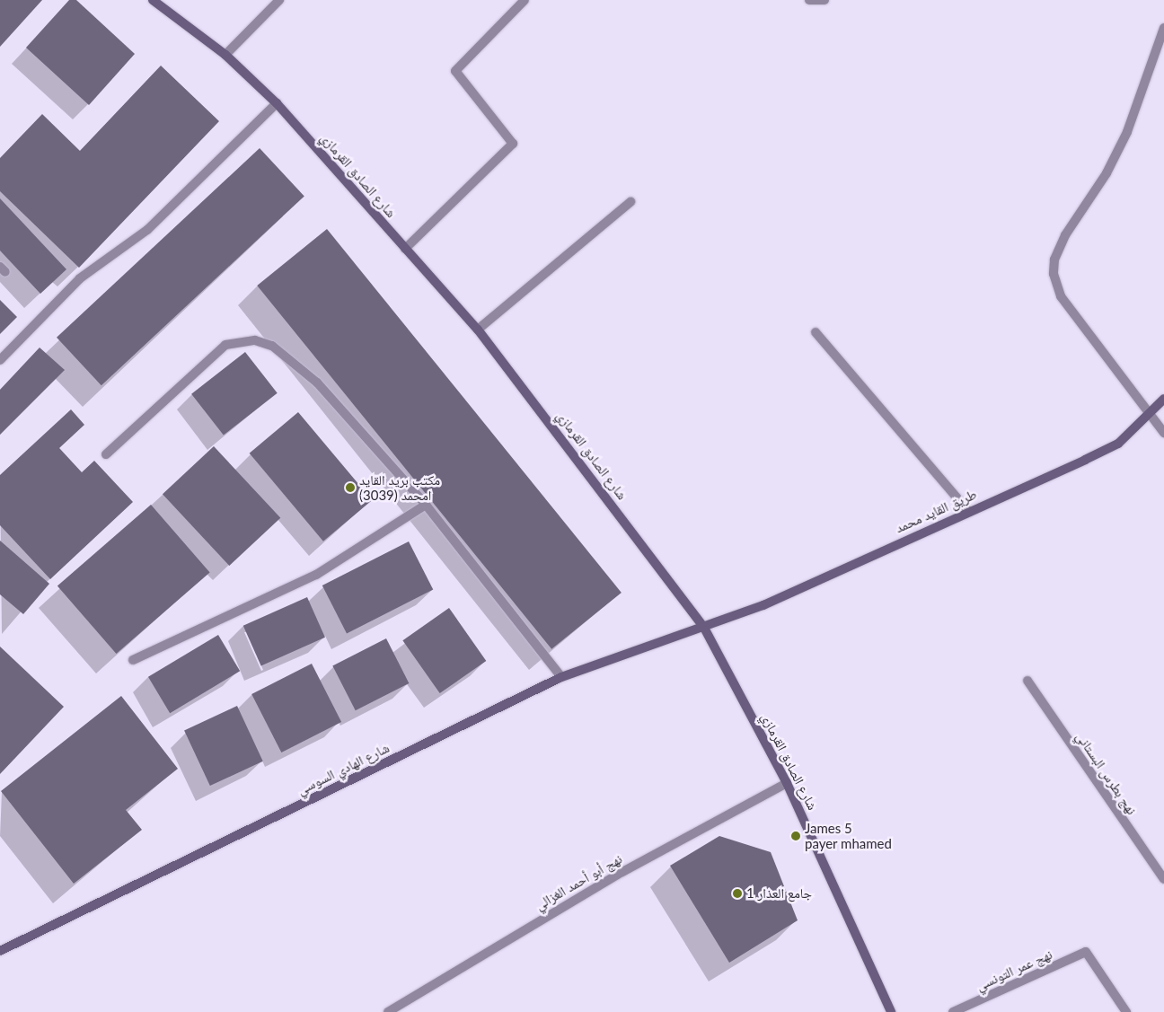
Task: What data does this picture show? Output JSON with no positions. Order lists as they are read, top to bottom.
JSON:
{
  "streets": {
    "main road": ["شارع الصادق القرمازي", "طريق القايد محمد", "شارع الهادي السوسي"],
    "street": ["نهج بطرس البستاني", "نهج أبو أحمد الغزالي", "نهج عمر التونسي"]
  },
  "crossings": [
    ["شارع الصادق القرمازي", "طريق القايد محمد"],
    ["شارع الصادق القرمازي", "شارع الهادي السوسي"],
    ["شارع الصادق القرمازي", "نهج أبو أحمد الغزالي"],
    ["طريق القايد محمد", "شارع الهادي السوسي"]
  ],
  "places": ["مكتب بريد القايد امحمد (3039)", "James 5 payer mhamed", "جامع العذار 1"]
}
